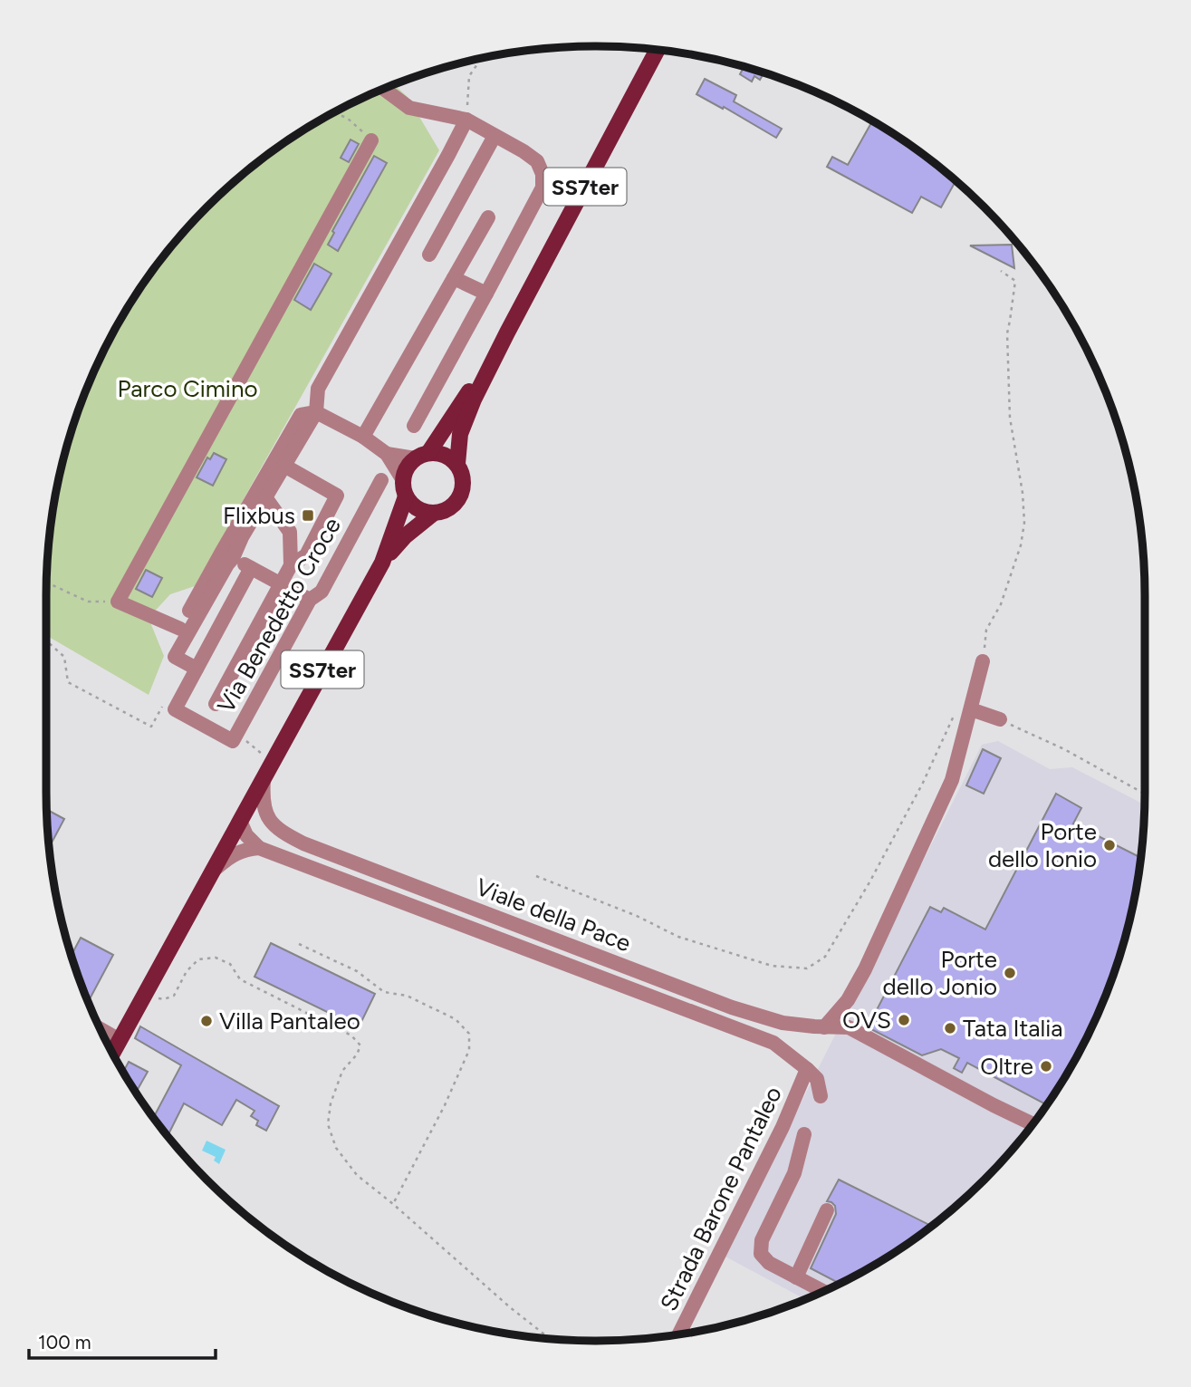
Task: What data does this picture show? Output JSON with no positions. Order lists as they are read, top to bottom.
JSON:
{
  "streets": {
    "main road": ["SS7ter"],
    "street": ["Via Benedetto Croce", "Viale della Pace", "Strada Barone Pantaleo"]
  },
  "crossings": [
    ["SS7ter", "Viale della Pace"],
    ["Viale della Pace", "Strada Barone Pantaleo"]
  ],
  "parks": ["Parco Cimino"],
  "places": {
    "transit": ["Flixbus"],
    "other": [
      "Porte dello Ionio",
      "Porte dello Jonio",
      "OVS",
      "Villa Pantaleo",
      "Tata Italia",
      "Oltre"
    ]
  },
  "scale_bar": "100 m"
}
